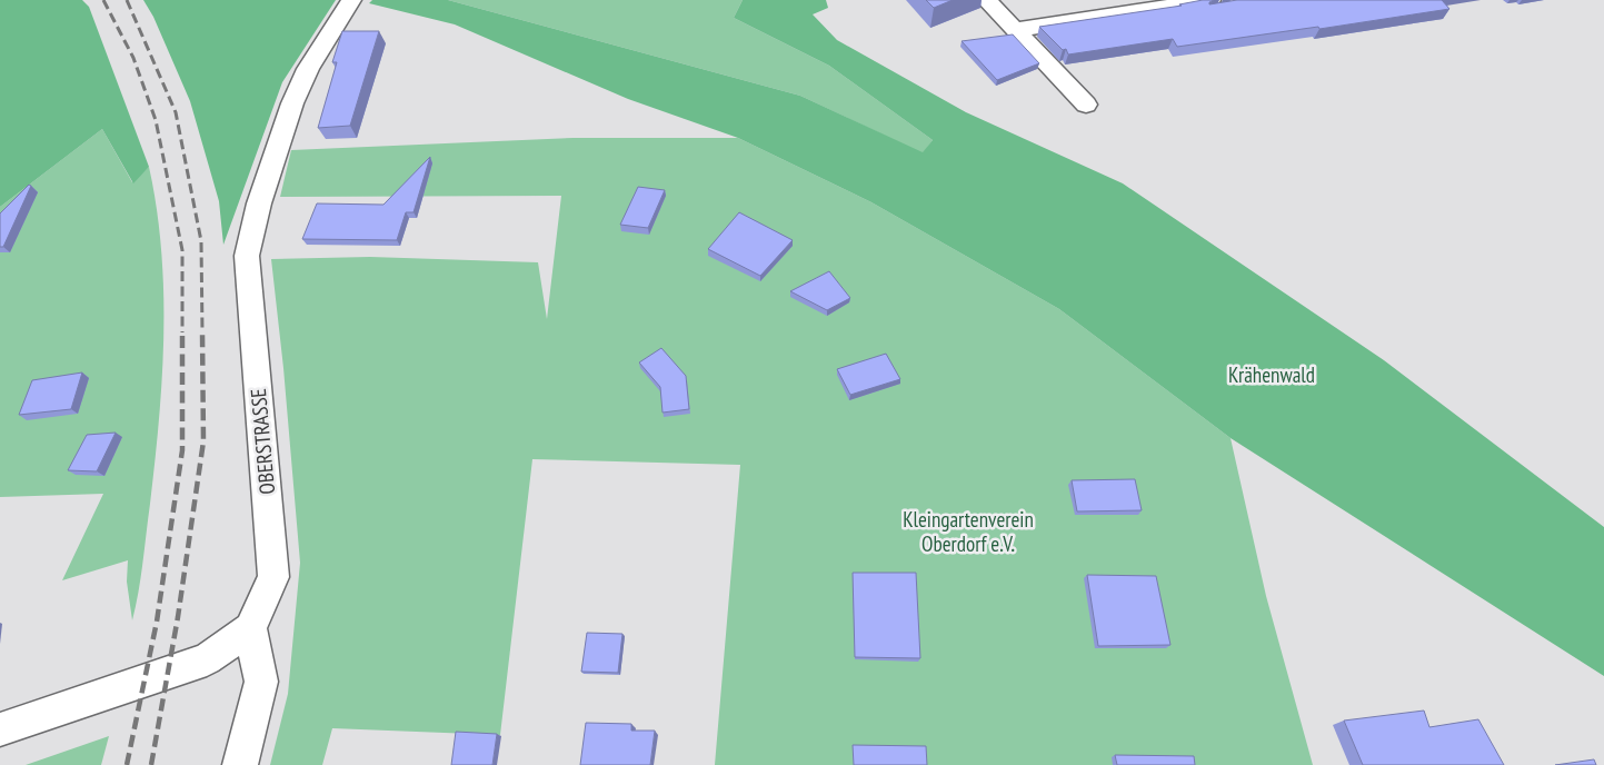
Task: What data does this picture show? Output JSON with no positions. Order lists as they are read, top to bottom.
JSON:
{
  "streets": {
    "street": ["OBERSTRASSE"]
  },
  "parks": ["Krähenwald", "Kleingartenverein Oberdorf e.V."]
}
